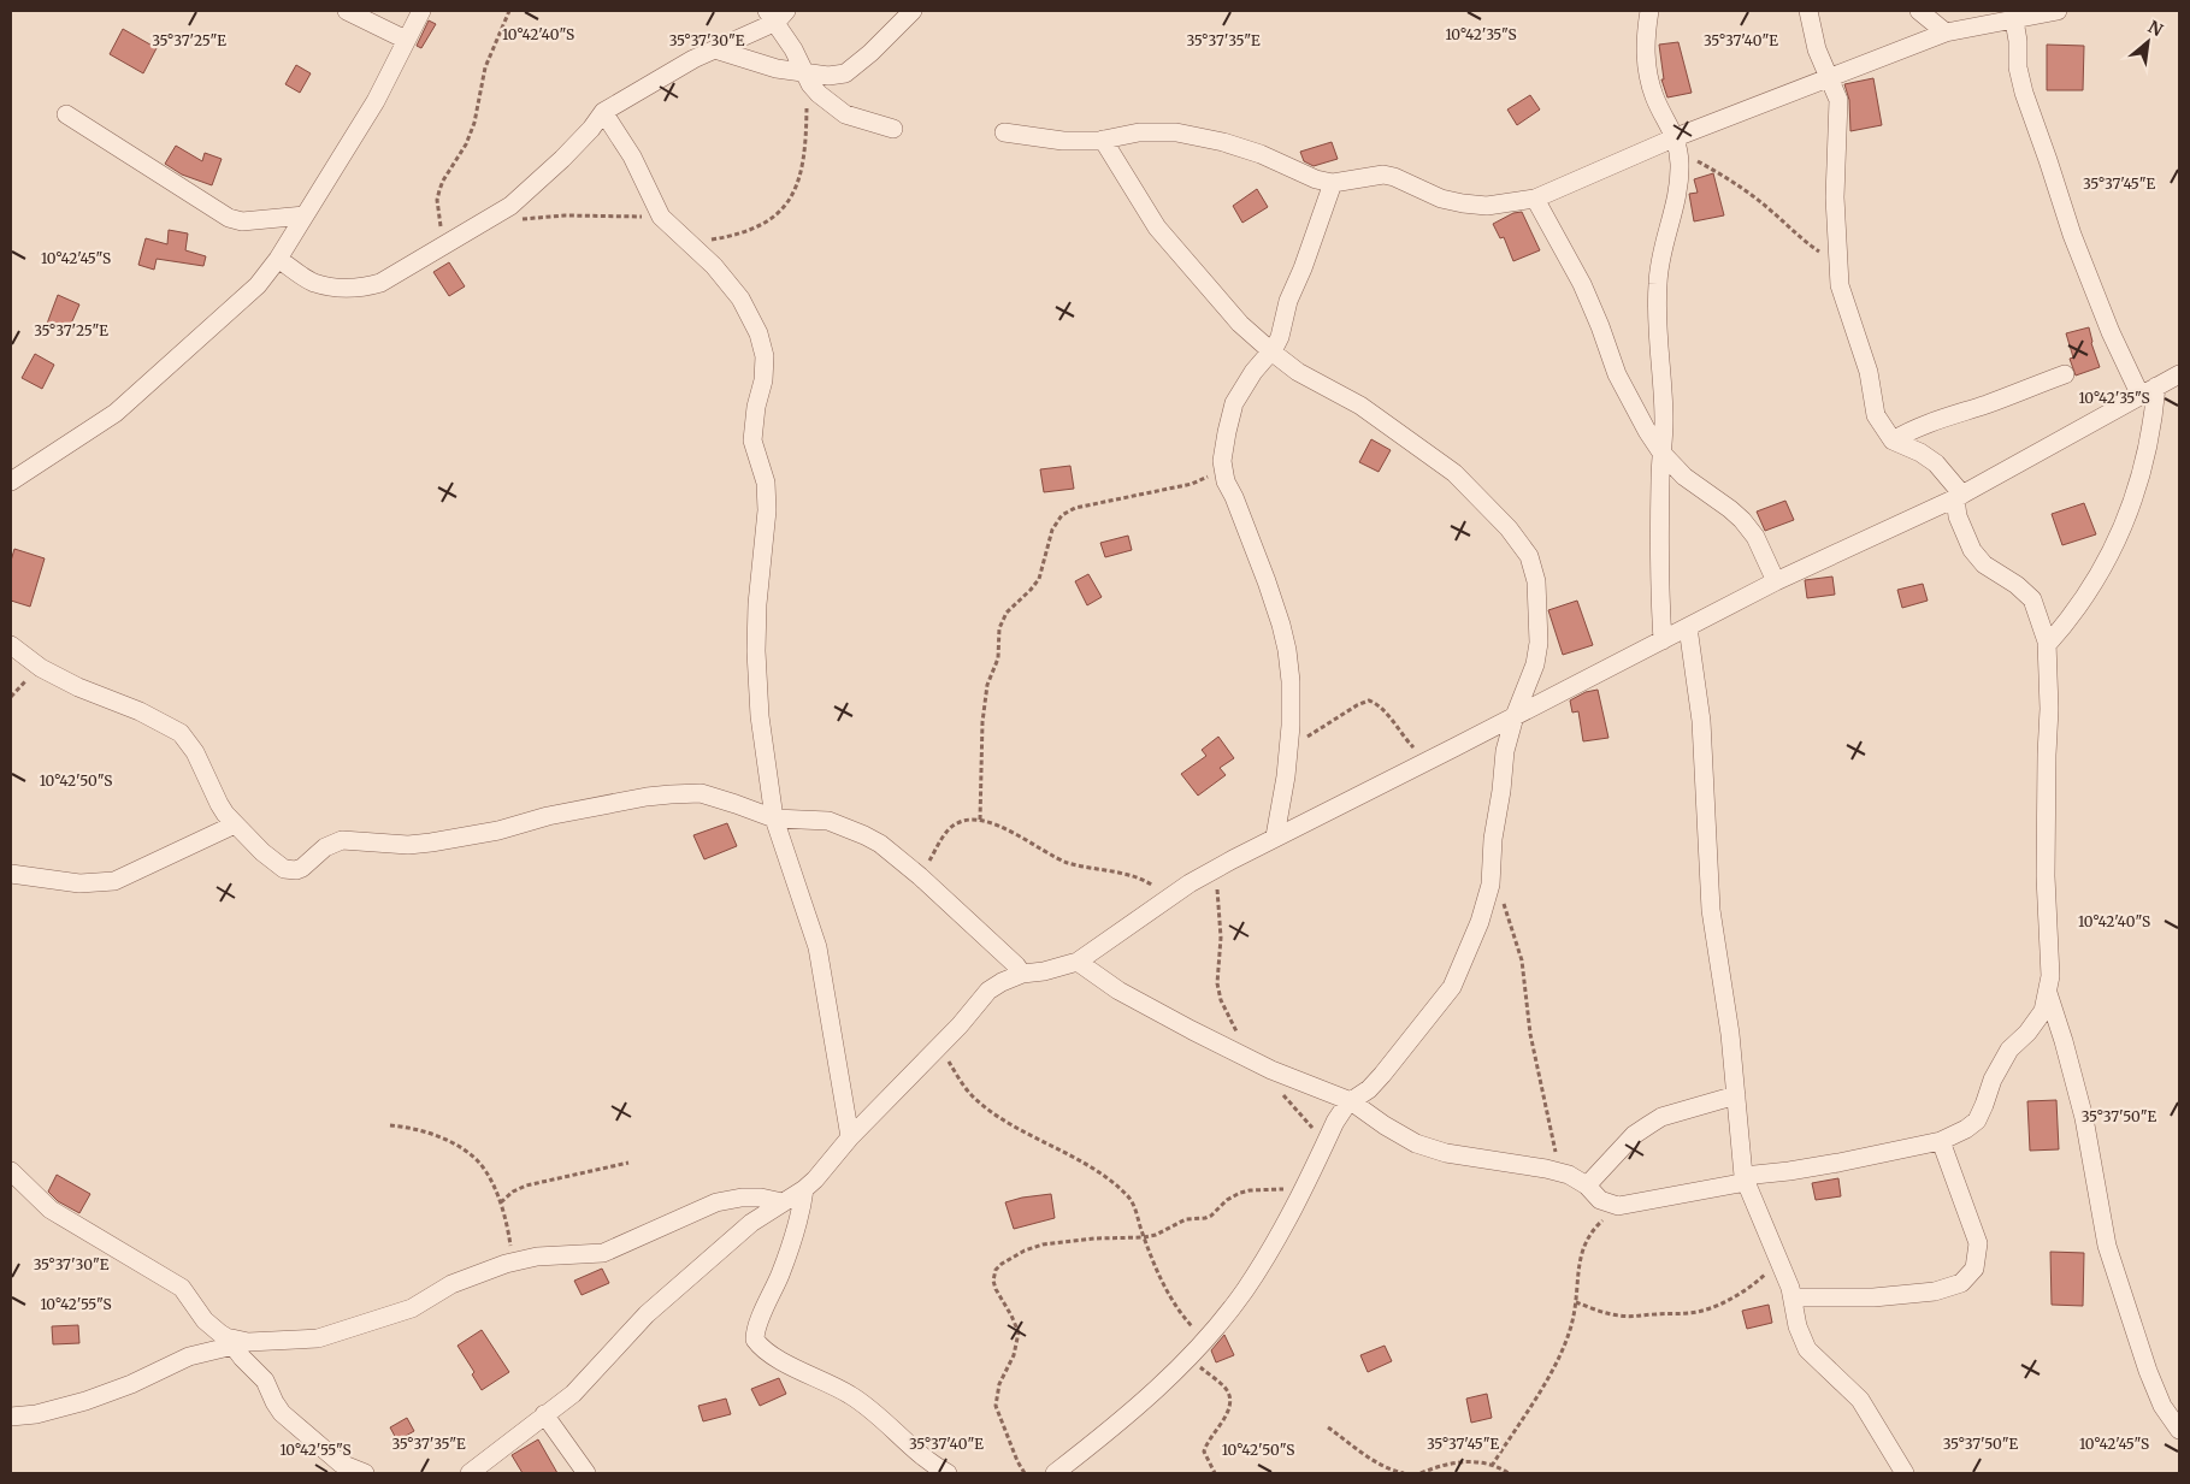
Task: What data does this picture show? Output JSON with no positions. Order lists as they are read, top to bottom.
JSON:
{
  "north": "top right",
  "coordinates": [
    "10°42'40\"S",
    "10°42'35\"S",
    "35°37'25\"E",
    "35°37'30\"E",
    "35°37'35\"E",
    "35°37'40\"E",
    "35°37'45\"E",
    "10°42'45\"S",
    "10°42'50\"S",
    "35°37'50\"E",
    "10°42'55\"S"
  ]
}
